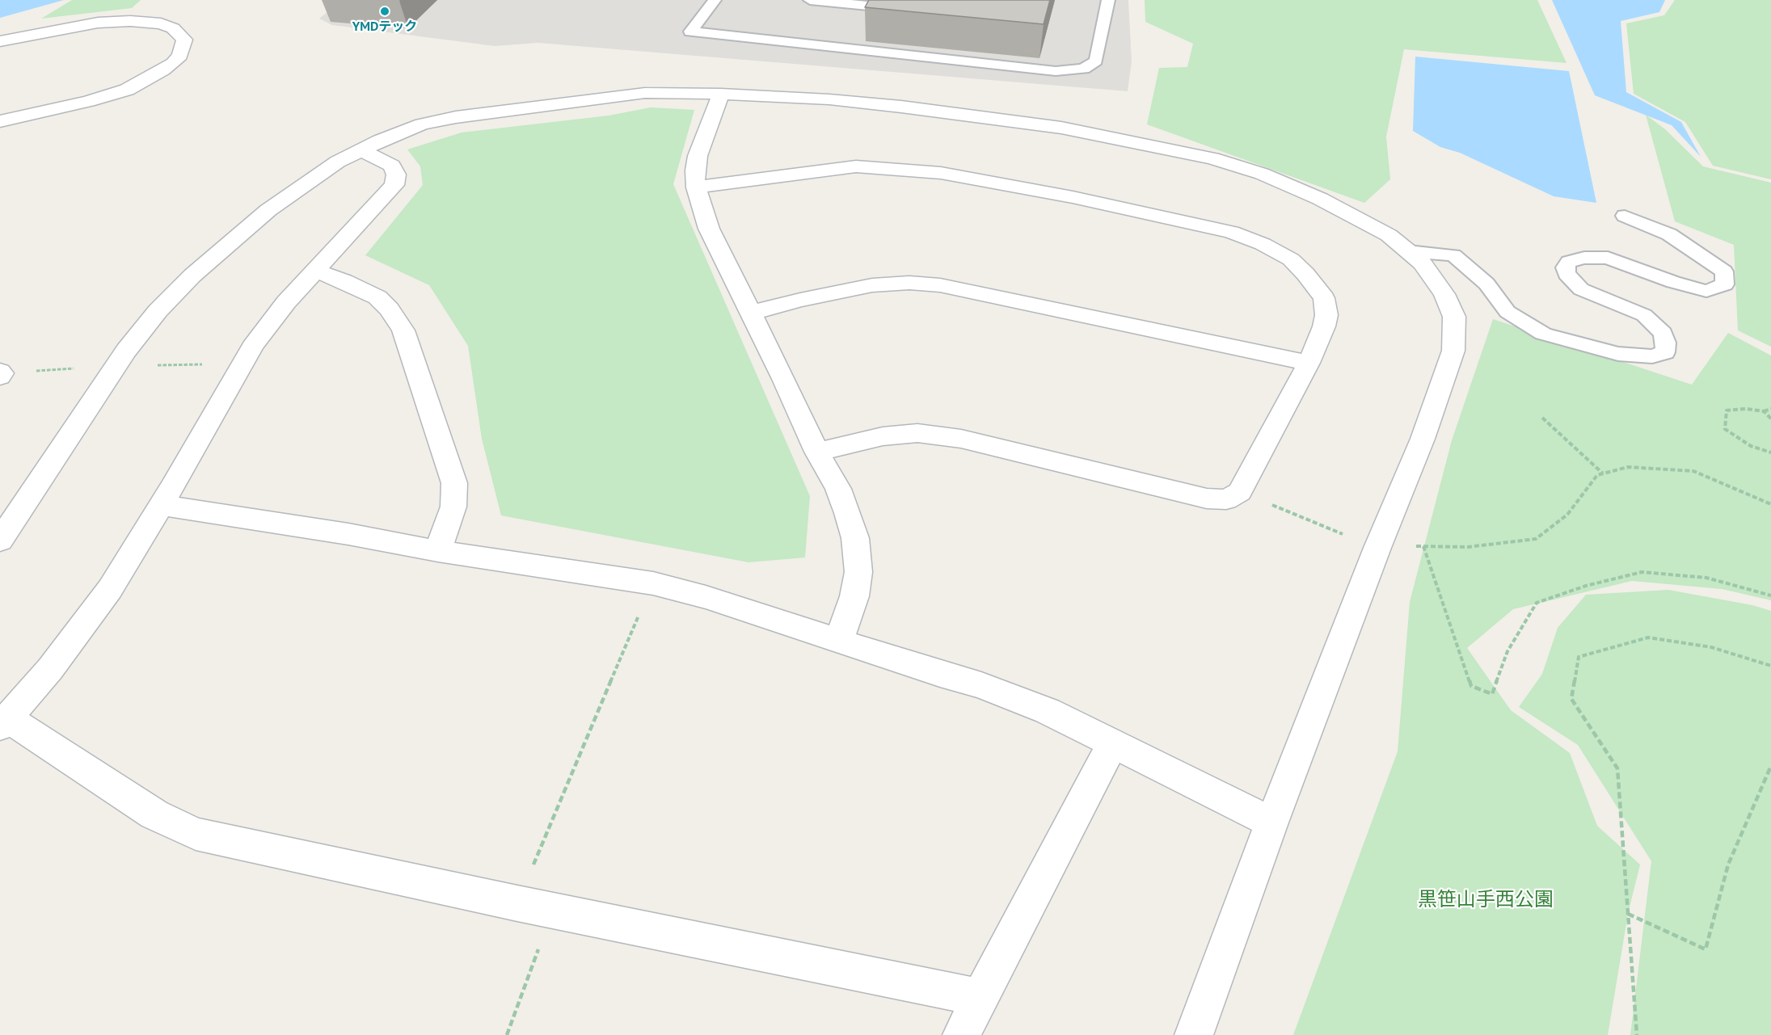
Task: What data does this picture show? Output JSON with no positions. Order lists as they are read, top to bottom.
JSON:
{
  "parks": ["黒笹山手西公園"],
  "places": ["YMDテック"]
}
